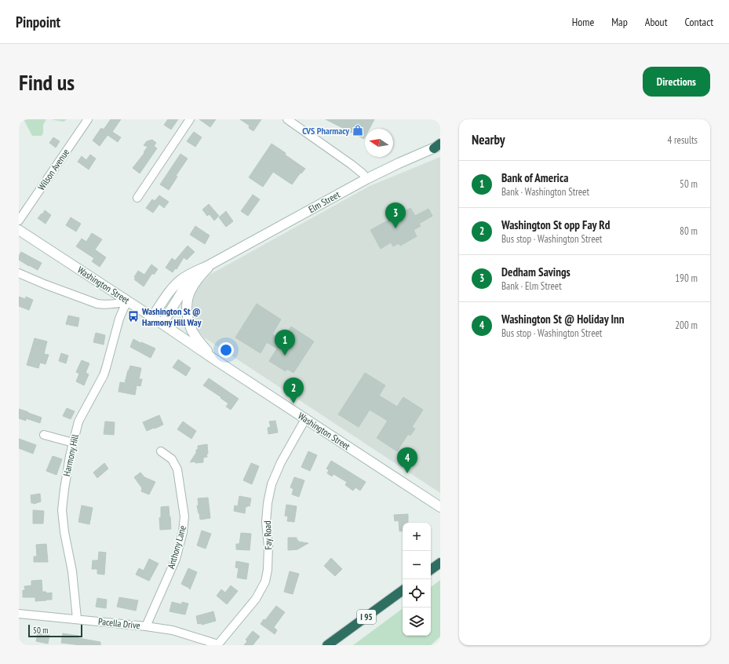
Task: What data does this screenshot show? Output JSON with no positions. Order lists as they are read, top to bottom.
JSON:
{
  "streets": {
    "highway": ["I 95"],
    "main road": ["Elm Street", "Washington Street"],
    "street": [
      "Wilson Avenue",
      "Harmony Hill",
      "Fay Road",
      "Anthony Lane",
      "Pacella Drive"
    ]
  },
  "crossings": [
    ["Elm Street", "Washington Street"],
    ["Washington Street", "Harmony Hill"],
    ["Washington Street", "Fay Road"],
    ["Harmony Hill", "Pacella Drive"],
    ["Fay Road", "Pacella Drive"],
    ["Anthony Lane", "Pacella Drive"]
  ],
  "places": {
    "shop": ["CVS Pharmacy"],
    "bus stop": ["Washington St @ Harmony Hill Way"]
  },
  "scale_bar": "50 m",
  "north": "left",
  "page": {
    "header": "Pinpoint",
    "nav": [
      "Home",
      "Map",
      "About",
      "Contact"
    ],
    "buttons": "Directions",
    "title": "Find us",
    "heading": ["Nearby", "4 results"],
    "list": [
      {
        "mark": "1",
        "name": "Bank of America",
        "note": "Bank · Washington Street",
        "value": "50 m"
      },
      {
        "mark": "2",
        "name": "Washington St opp Fay Rd",
        "note": "Bus stop · Washington Street",
        "value": "80 m"
      },
      {
        "mark": "3",
        "name": "Dedham Savings",
        "note": "Bank · Elm Street",
        "value": "190 m"
      },
      {
        "mark": "4",
        "name": "Washington St @ Holiday Inn",
        "note": "Bus stop · Washington Street",
        "value": "200 m"
      }
    ],
    "pins": [
      "3",
      "1",
      "2",
      "4"
    ],
    "map_buttons": ["+", "−"],
    "scale": "50 m"
  }
}
